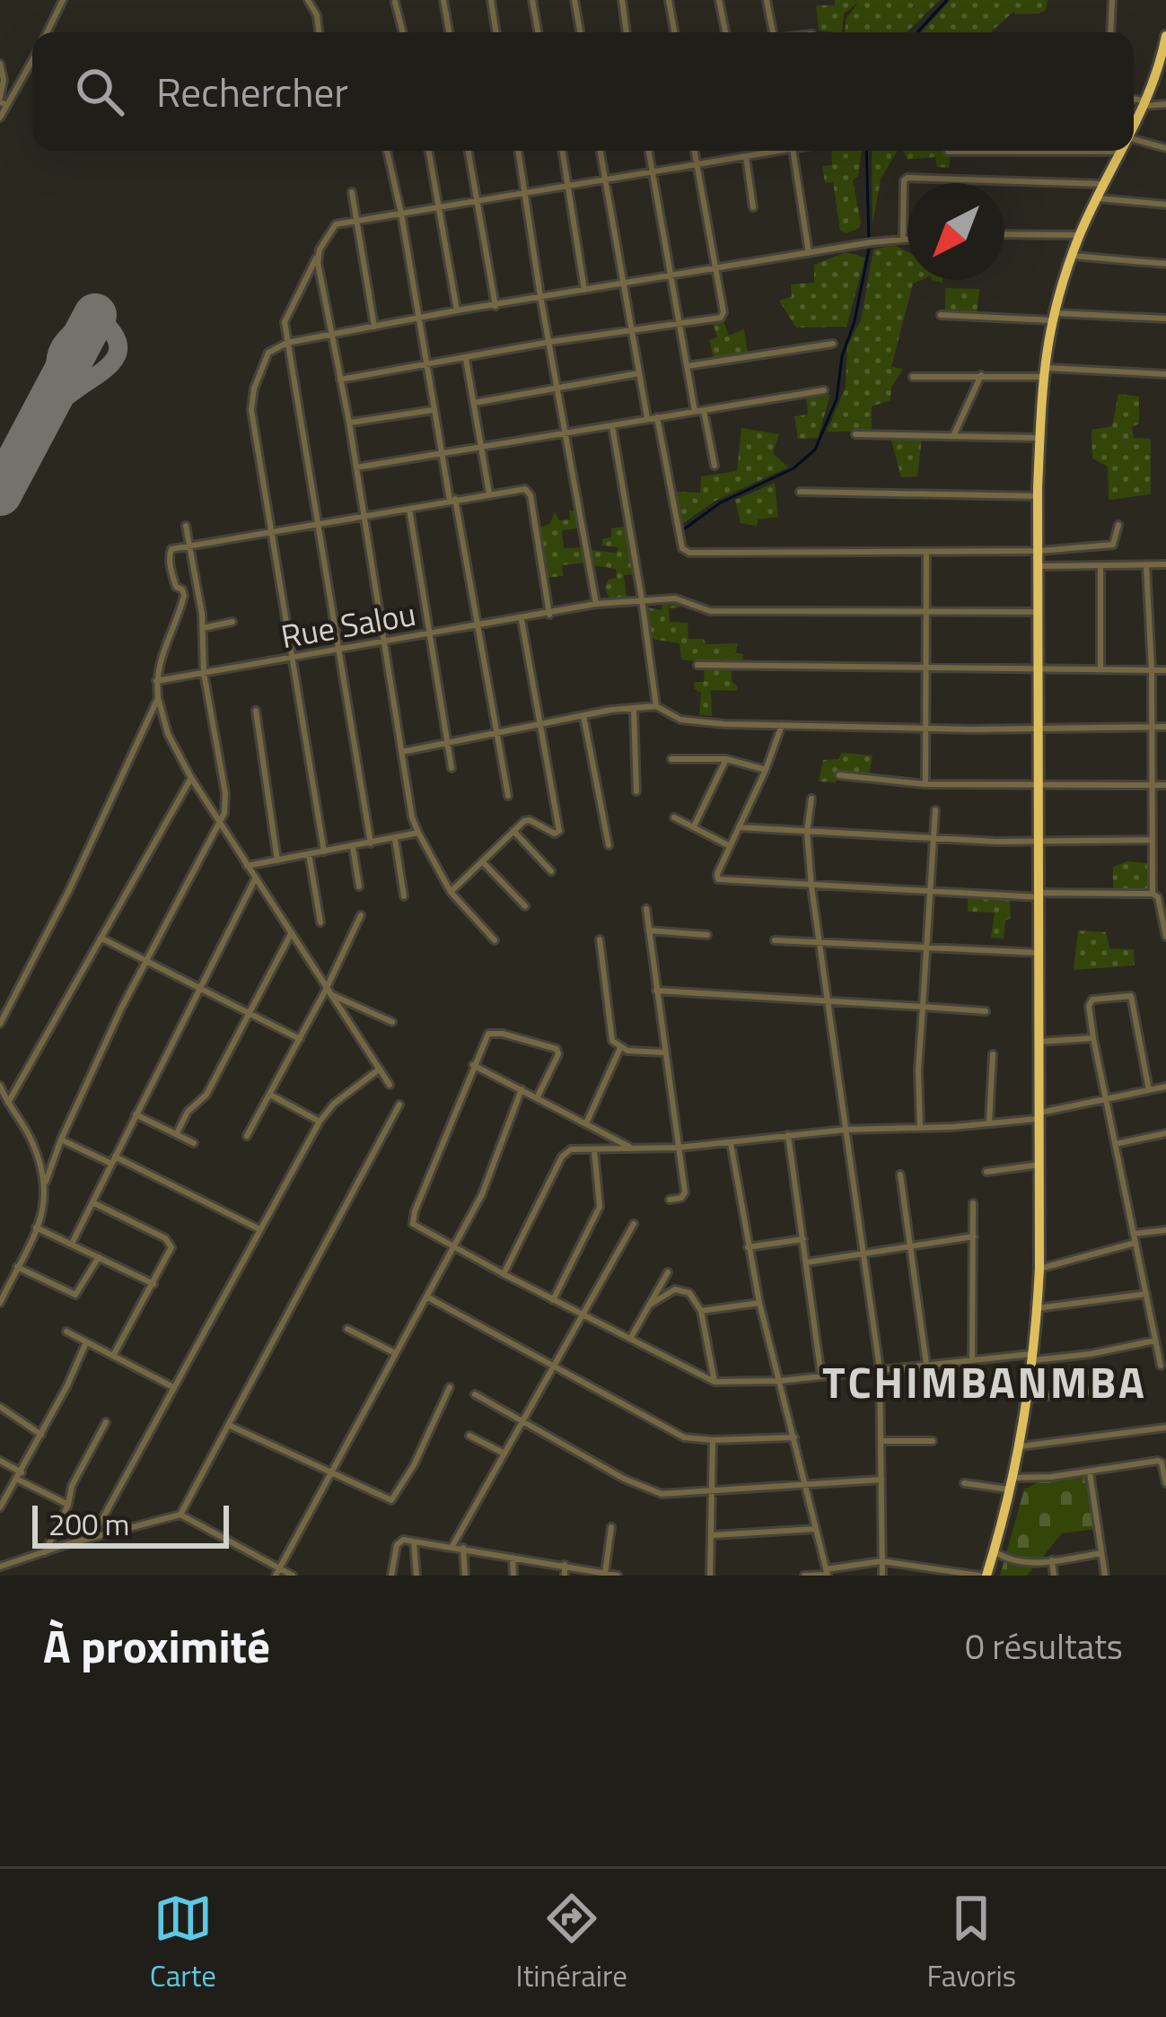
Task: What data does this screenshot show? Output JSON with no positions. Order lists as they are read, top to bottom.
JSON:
{
  "streets": {
    "street": ["Rue Salou"]
  },
  "districts": ["TCHIMBANMBA"],
  "scale_bar": "200 m",
  "north": "bottom left",
  "page": {
    "search": "Rechercher",
    "scale": "200 m",
    "heading": ["À proximité", "0 résultats"],
    "nav": ["Carte", "Itinéraire", "Favoris"]
  }
}
